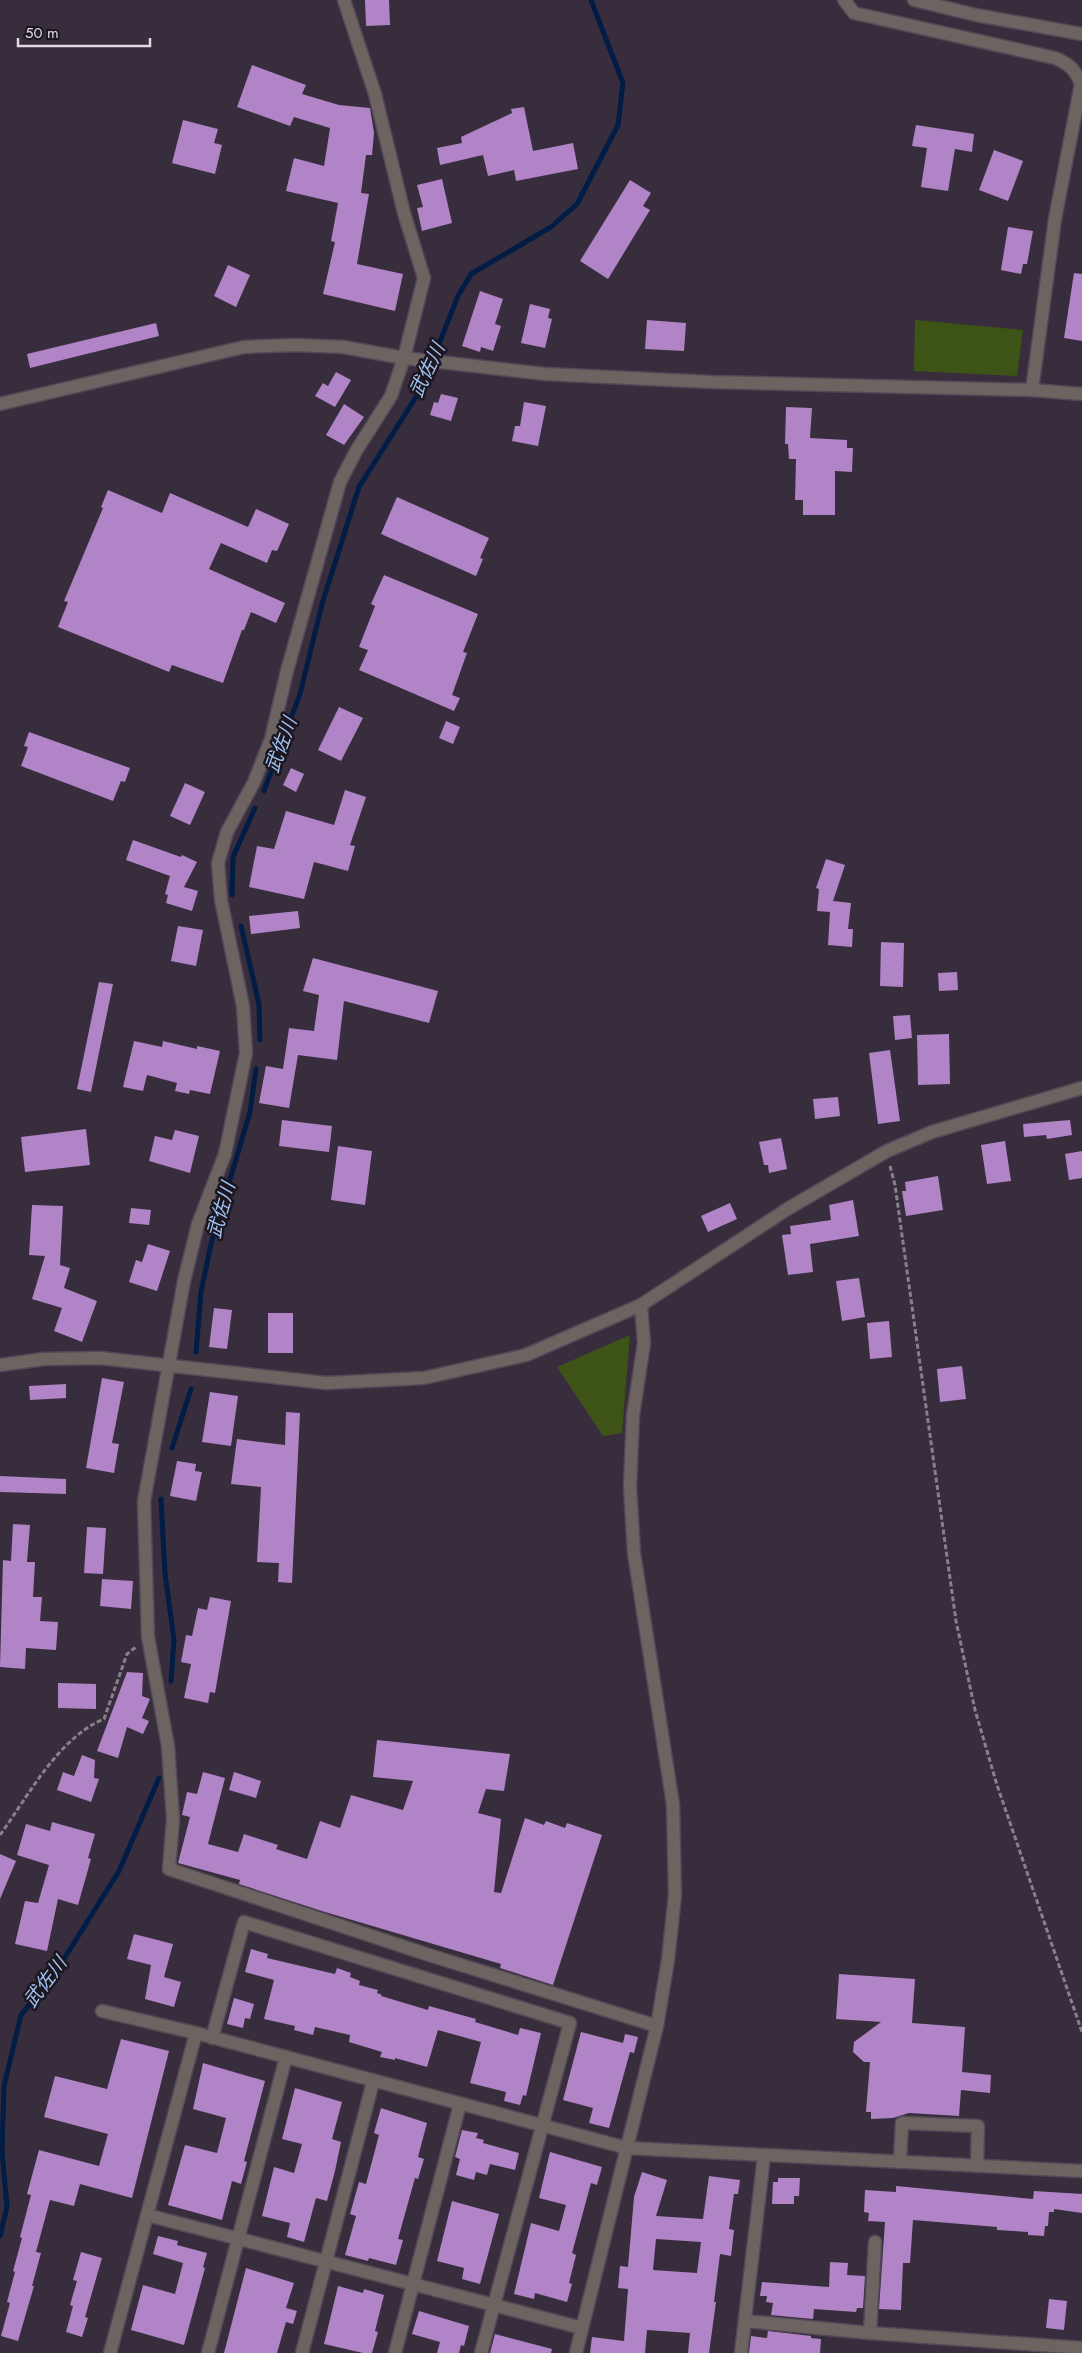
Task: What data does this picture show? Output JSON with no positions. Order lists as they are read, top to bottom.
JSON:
{
  "water": ["武佐川"],
  "scale_bar": "50 m"
}
